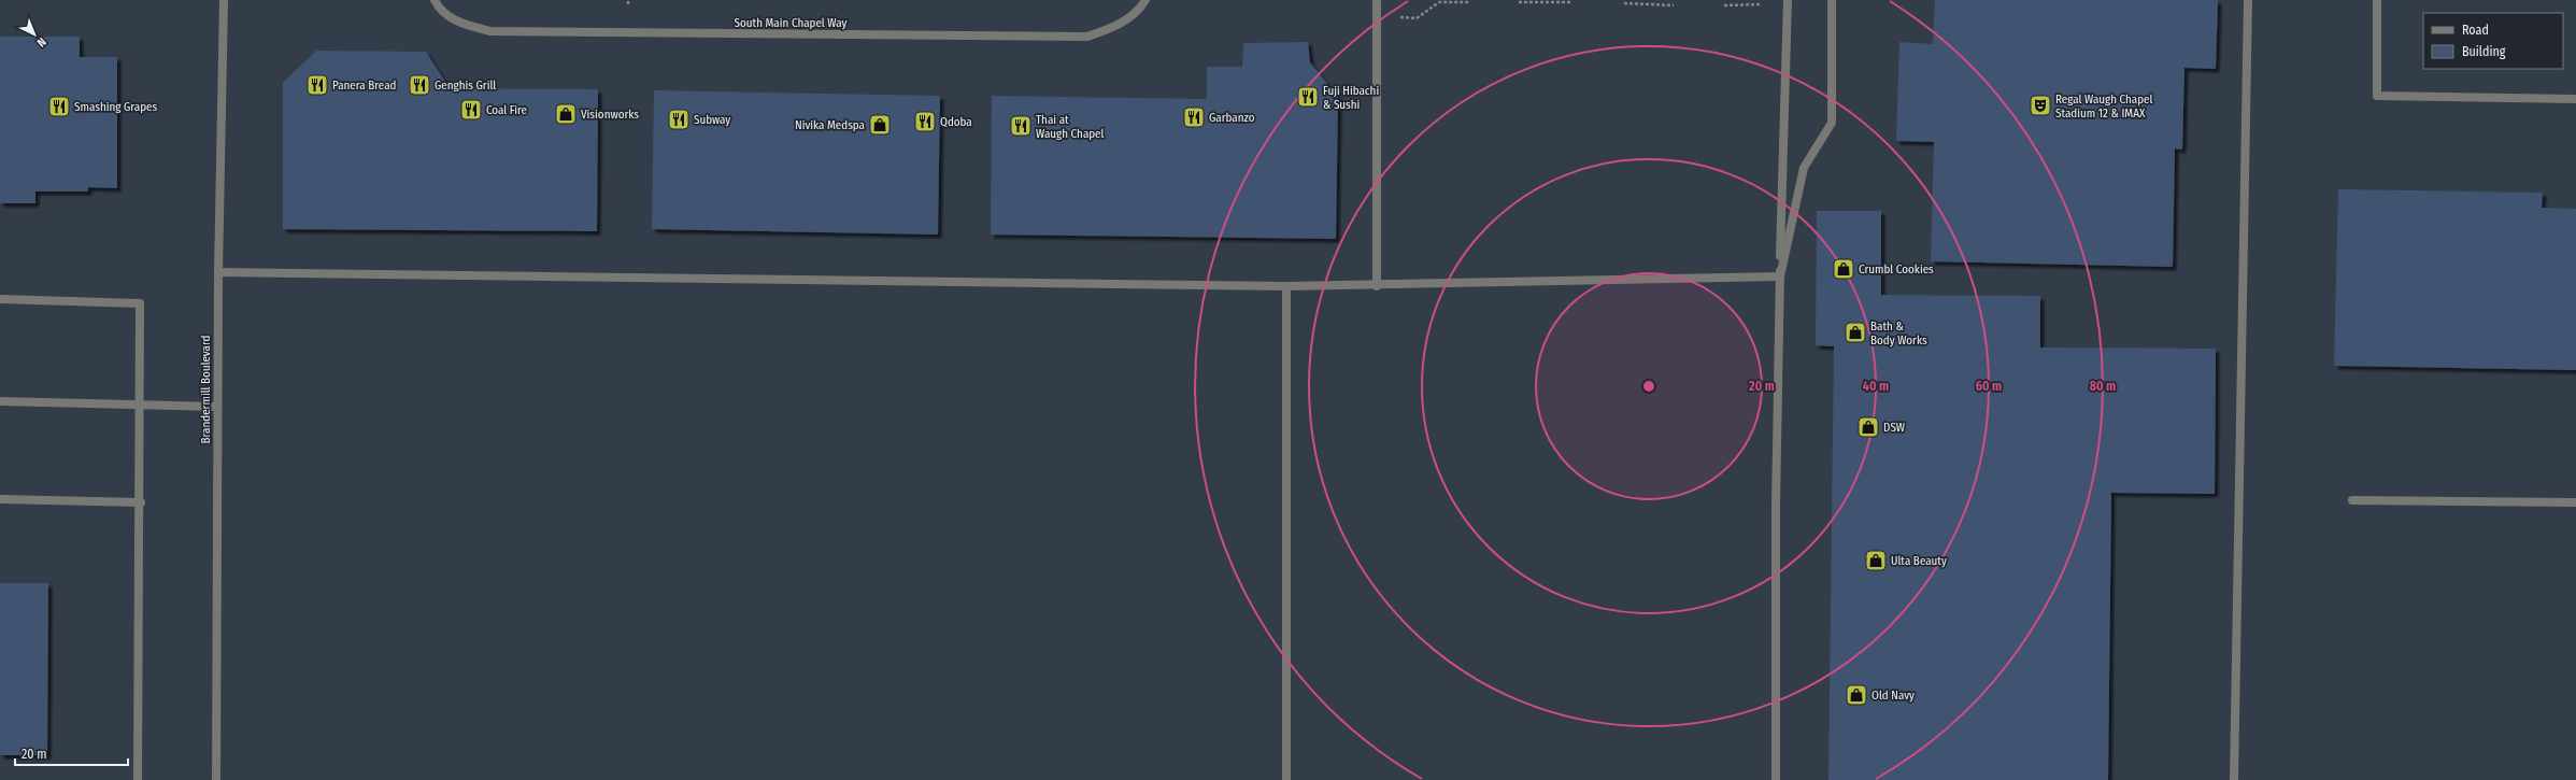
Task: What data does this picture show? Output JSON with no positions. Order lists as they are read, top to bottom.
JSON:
{
  "streets": {
    "street": ["South Main Chapel Way", "Brandermill Boulevard"]
  },
  "places": {
    "restaurant": [
      "Panera Bread",
      "Genghis Grill",
      "Fuji Hibachi & Sushi",
      "Smashing Grapes",
      "Coal Fire",
      "Garbanzo",
      "Subway",
      "Qdoba",
      "Thai at Waugh Chapel"
    ],
    "theatre": ["Regal Waugh Chapel Stadium 12 & IMAX"],
    "shop": [
      "Visionworks",
      "Nivika Medspa",
      "Crumbl Cookies",
      "Bath & Body Works",
      "DSW",
      "Ulta Beauty",
      "Old Navy"
    ]
  },
  "legend": ["Road", "Building"],
  "scale_bar": "20 m",
  "north": "bottom right",
  "rings": [
    "20 m",
    "40 m",
    "60 m",
    "80 m"
  ]
}
